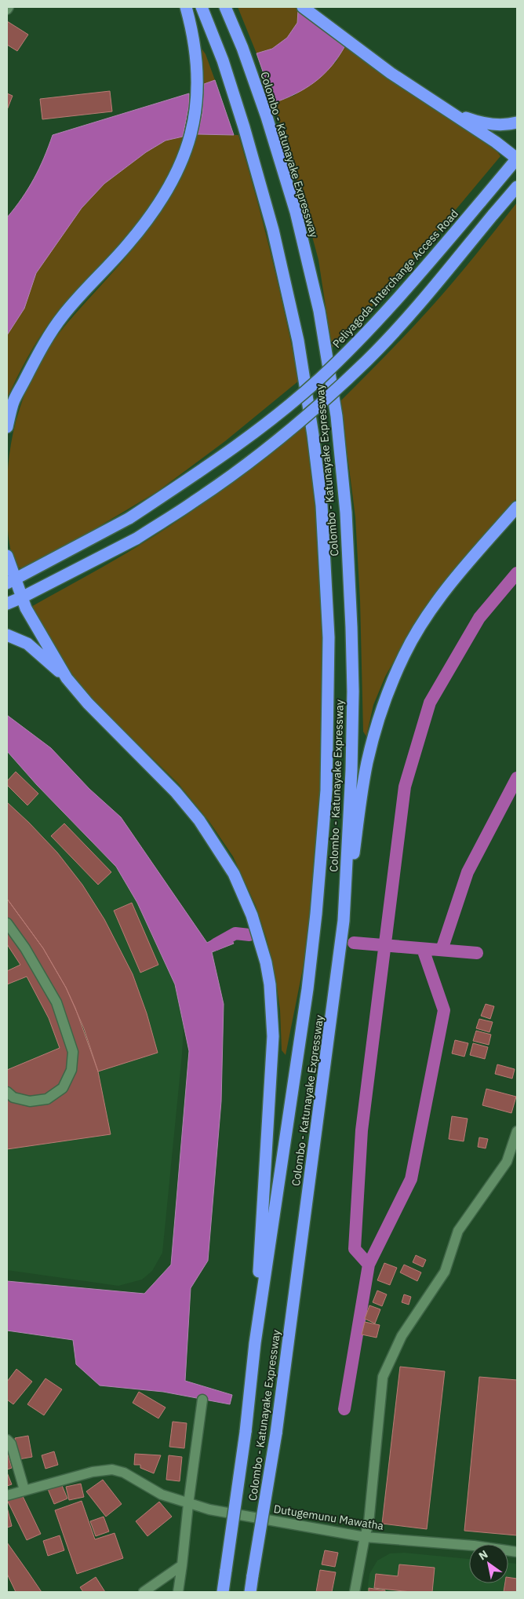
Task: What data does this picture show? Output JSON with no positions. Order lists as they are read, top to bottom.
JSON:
{
  "streets": {
    "highway": ["Colombo - Katunayake Expressway", "Peliyagoda Interchange Access Road"],
    "street": ["Dutugemunu Mawatha"]
  },
  "north": "top left"
}
